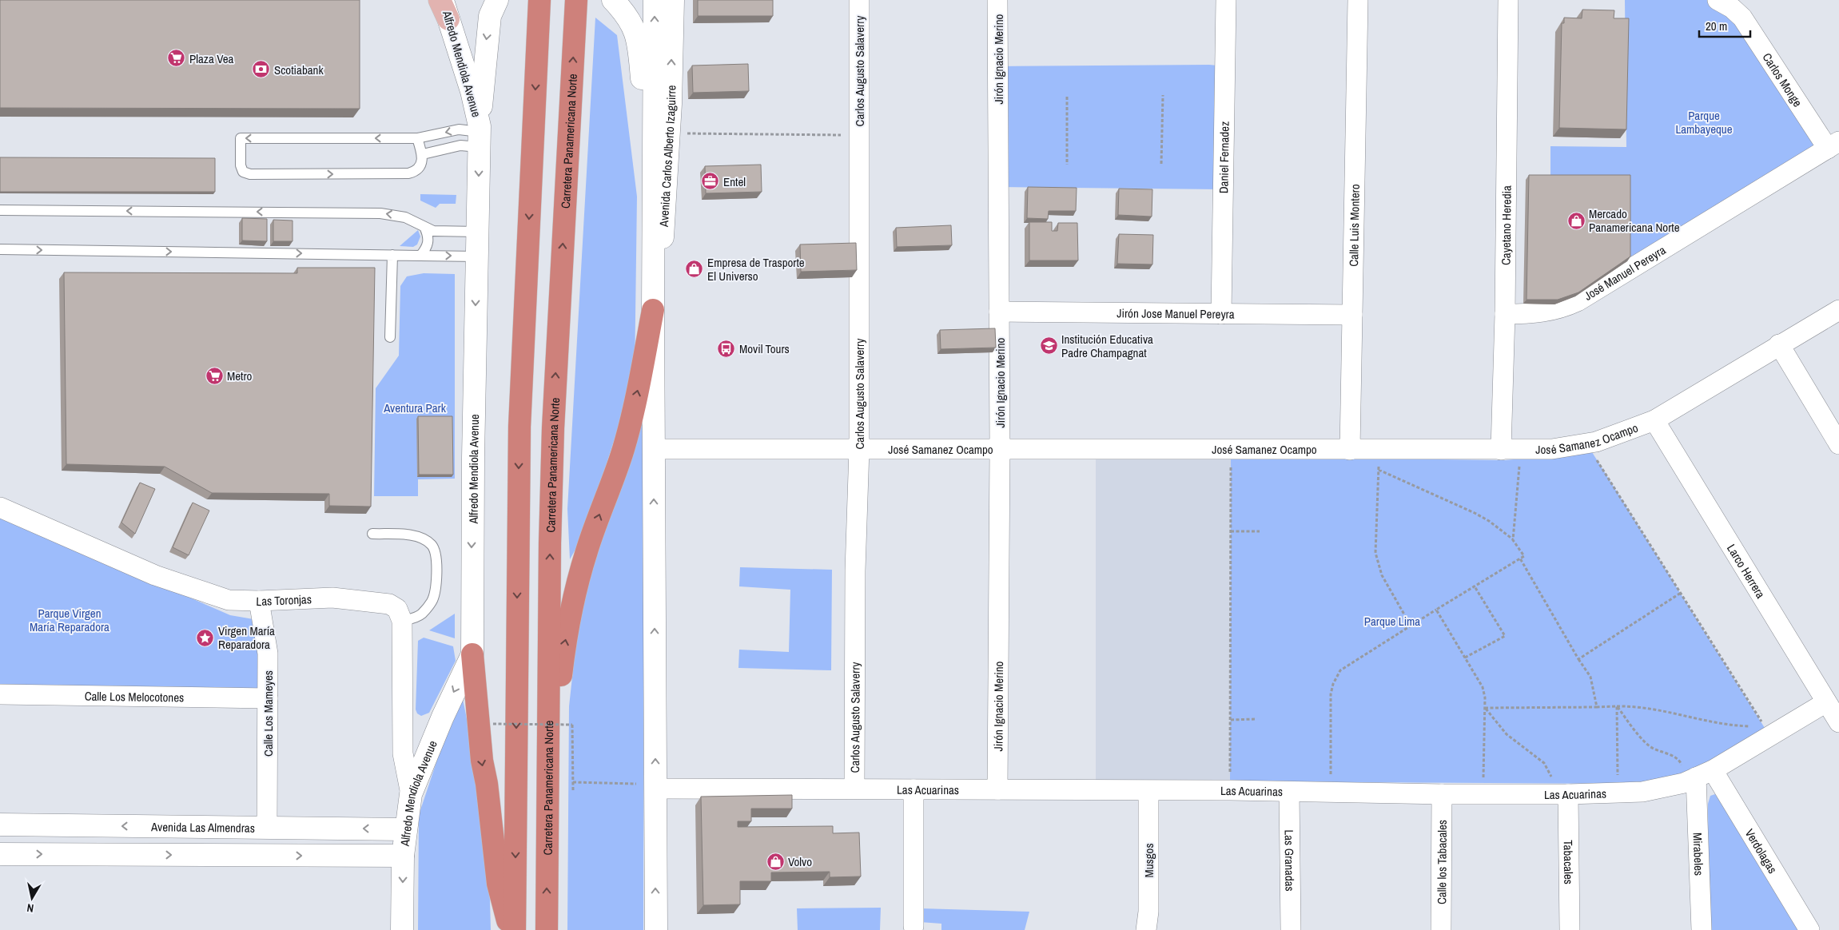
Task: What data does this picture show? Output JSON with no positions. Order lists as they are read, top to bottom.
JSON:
{
  "streets": {
    "highway": ["Carretera Panamericana Norte"],
    "main road": ["Alfredo Mendiola Avenue", "Avenida Carlos Alberto Izaguirre", "Avenida Las Almendras"],
    "street": [
      "Jirón Ignacio Merino",
      "Carlos Augusto Salaverry",
      "Carlos Monge",
      "Daniel Fernadez",
      "Calle Luis Montero",
      "Cayetano Heredia",
      "José Manuel Pereyra",
      "Jirón Jose Manuel Pereyra",
      "José Samanez Ocampo",
      "Larco Herrera",
      "Las Toronjas",
      "Calle Los Melocotones",
      "Calle Los Mameyes",
      "Las Acuarinas",
      "Verdolagas",
      "Mirabeles",
      "Musgos",
      "Las Granadas",
      "Calle los Tabacales",
      "Tabacales"
    ]
  },
  "crossings": [
    ["Jirón Ignacio Merino", "Jirón Jose Manuel Pereyra"],
    ["Jirón Ignacio Merino", "José Samanez Ocampo"],
    ["Jirón Ignacio Merino", "Las Acuarinas"],
    ["Alfredo Mendiola Avenue", "Avenida Las Almendras"],
    ["Carlos Augusto Salaverry", "José Samanez Ocampo"],
    ["Carlos Augusto Salaverry", "Las Acuarinas"],
    ["Carlos Monge", "José Manuel Pereyra"],
    ["Daniel Fernadez", "Jirón Jose Manuel Pereyra"],
    ["Calle Luis Montero", "Jirón Jose Manuel Pereyra"],
    ["Calle Luis Montero", "José Samanez Ocampo"],
    ["Cayetano Heredia", "José Manuel Pereyra"],
    ["Cayetano Heredia", "José Samanez Ocampo"],
    ["José Samanez Ocampo", "Larco Herrera"],
    ["Larco Herrera", "Las Acuarinas"],
    ["Las Toronjas", "Calle Los Mameyes"],
    ["Calle Los Melocotones", "Calle Los Mameyes"],
    ["Calle Los Mameyes", "Avenida Las Almendras"],
    ["Las Acuarinas", "Verdolagas"],
    ["Las Acuarinas", "Mirabeles"],
    ["Las Acuarinas", "Musgos"],
    ["Las Acuarinas", "Las Granadas"],
    ["Las Acuarinas", "Calle los Tabacales"],
    ["Las Acuarinas", "Tabacales"],
    ["Verdolagas", "Mirabeles"]
  ],
  "parks": [
    "Parque Lambayeque",
    "Aventura Park",
    "Parque Virgen María Reparadora",
    "Parque Lima"
  ],
  "places": {
    "supermarket": ["Plaza Vea", "Metro"],
    "bank": ["Scotiabank"],
    "office": ["Entel"],
    "shop": ["Mercado Panamericana Norte", "Empresa de Trasporte El Universo", "Volvo"],
    "school or university": ["Institución Educativa Padre Champagnat"],
    "bus stop": ["Movil Tours"],
    "place": ["Virgen María Reparadora"]
  },
  "scale_bar": "20 m",
  "north": "bottom"
}
